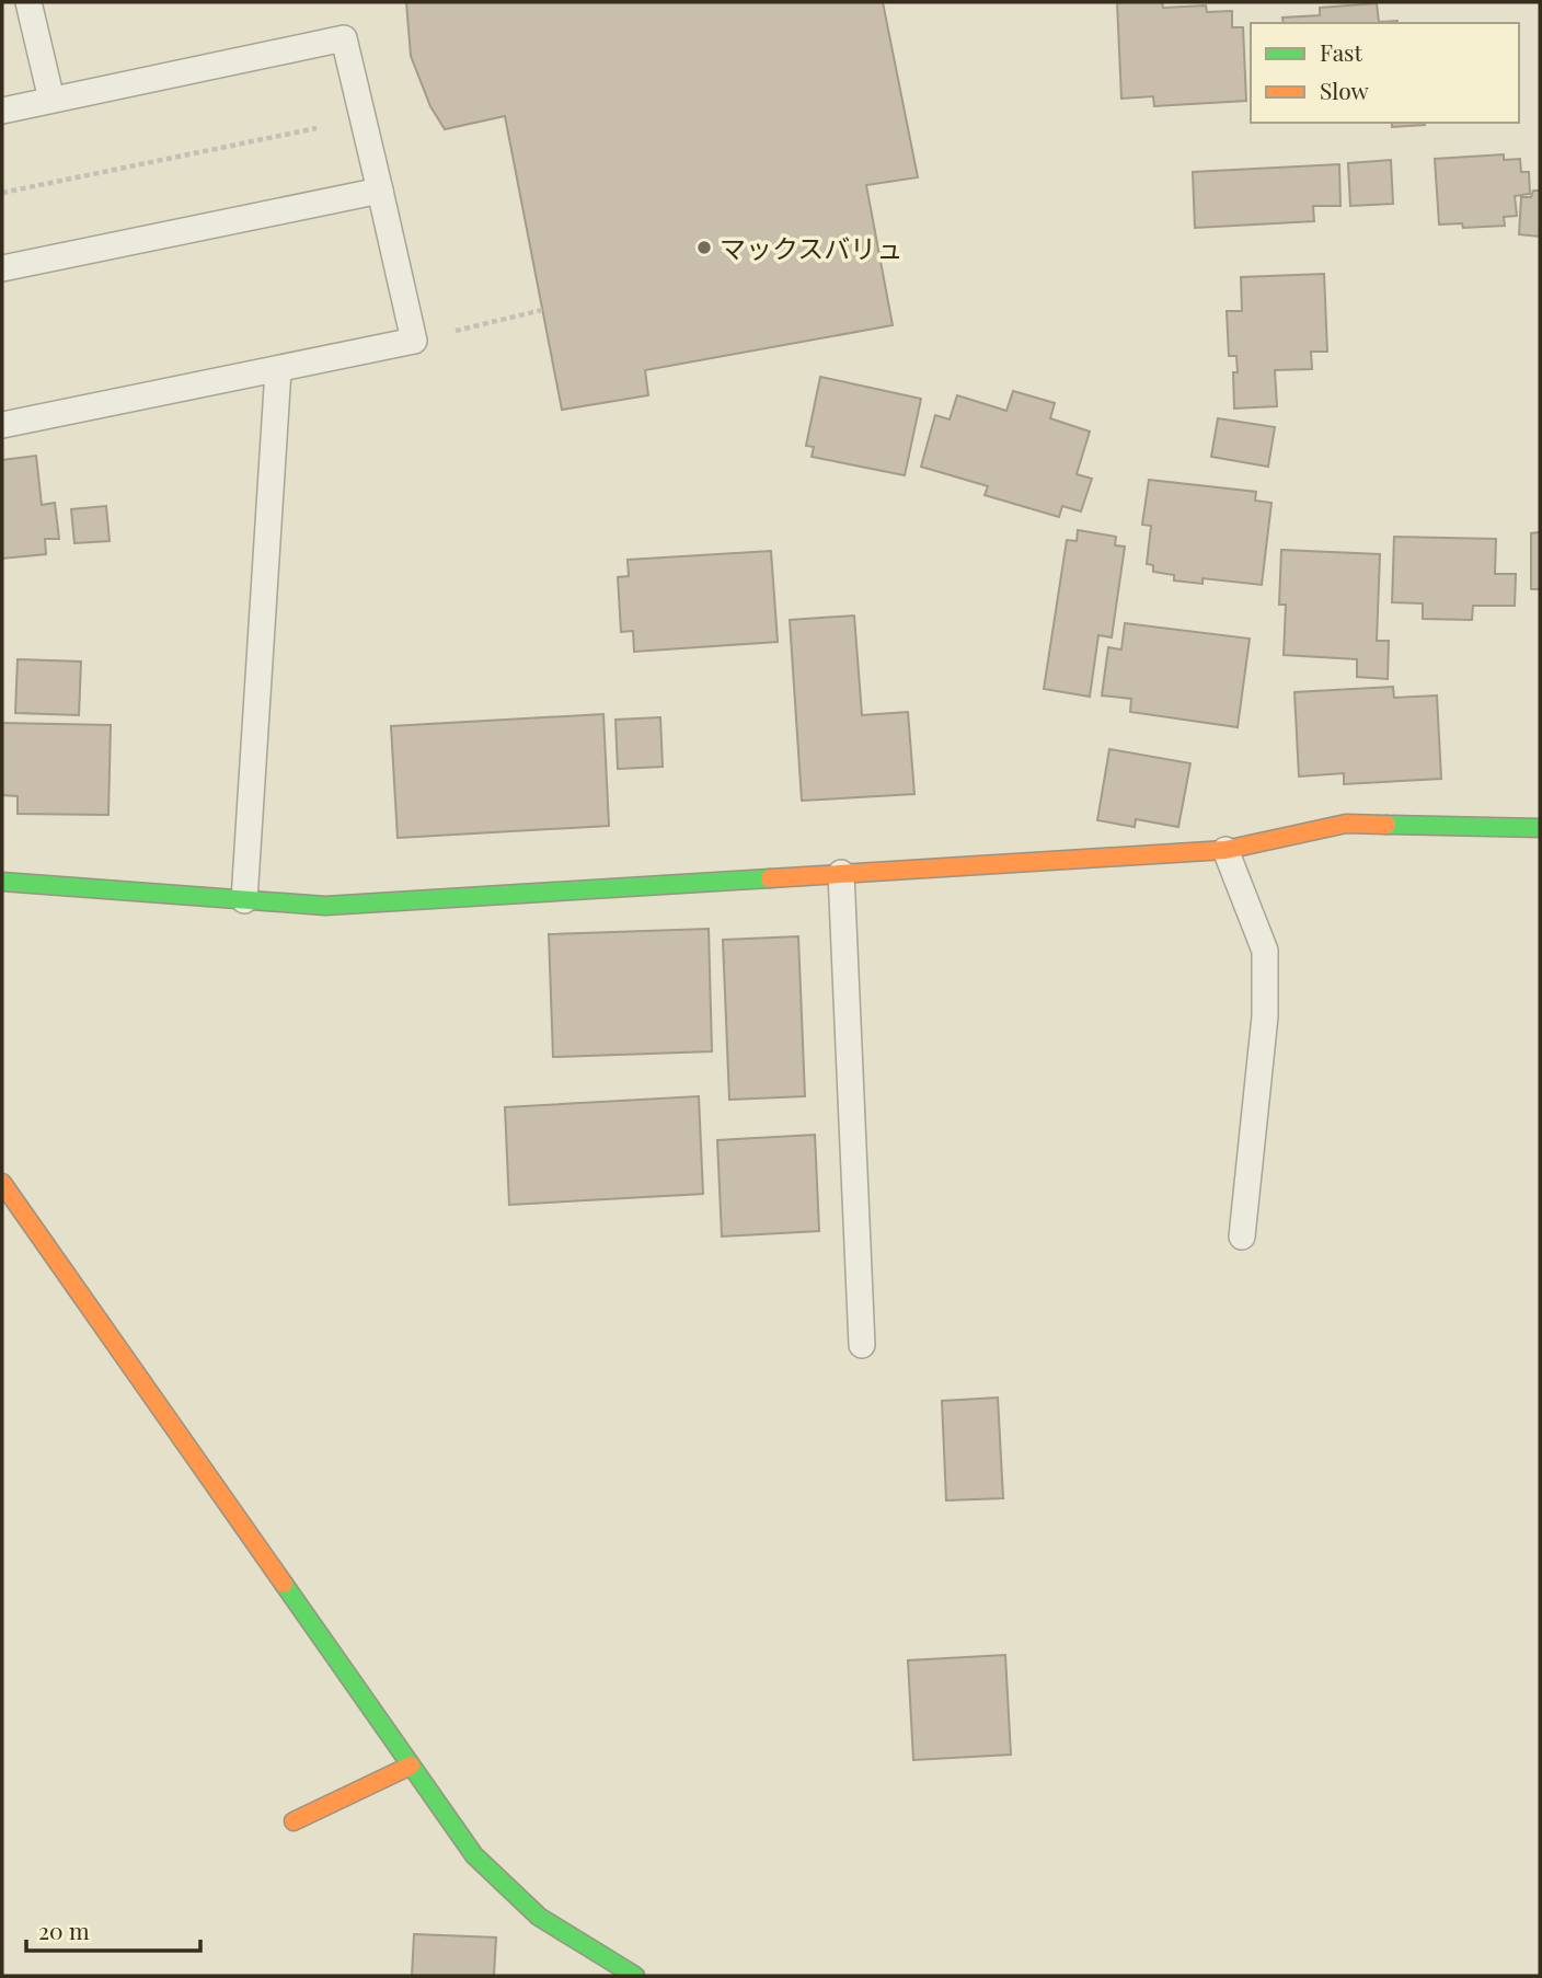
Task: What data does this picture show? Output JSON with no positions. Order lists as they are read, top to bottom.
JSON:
{
  "places": ["マックスバリュ"],
  "legend": ["Fast", "Slow"],
  "scale_bar": "20 m"
}
